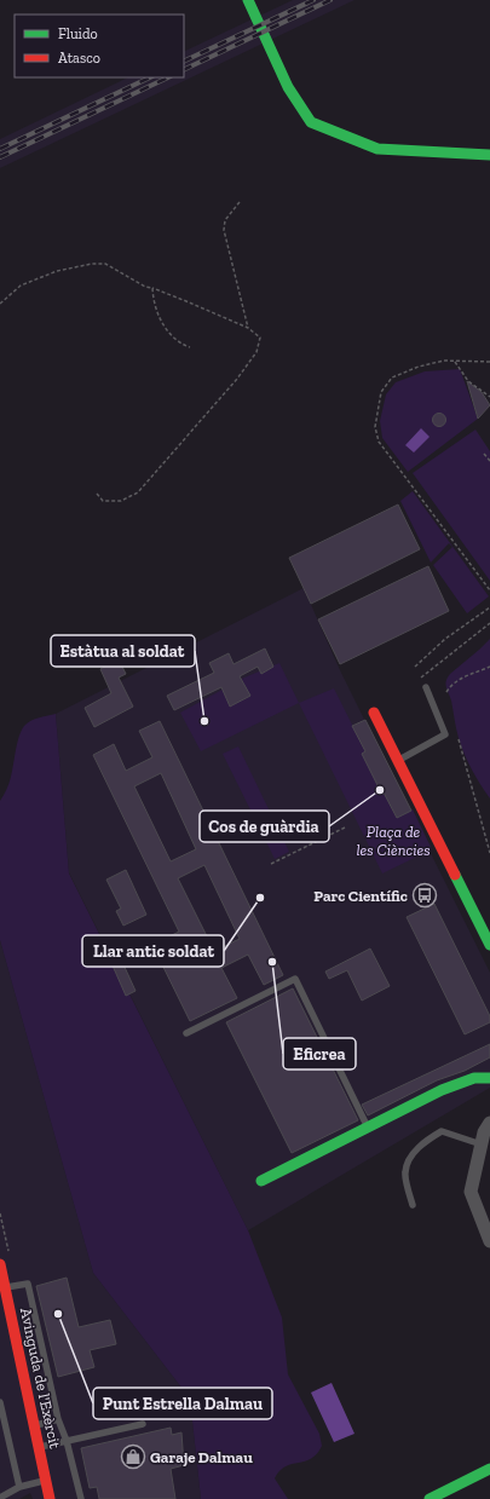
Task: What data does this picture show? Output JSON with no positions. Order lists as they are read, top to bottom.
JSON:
{
  "streets": {
    "street": ["Avinguda de l'Exèrcit"]
  },
  "parks": ["Plaça de les Ciències"],
  "places": {
    "other": [
      "Estàtua al soldat",
      "Cos de guàrdia",
      "Llar antic soldat",
      "Eficrea",
      "Punt Estrella Dalmau"
    ],
    "bus stop": ["Parc Científic"],
    "shop": ["Garaje Dalmau"]
  },
  "legend": ["Fluido", "Atasco"]
}
